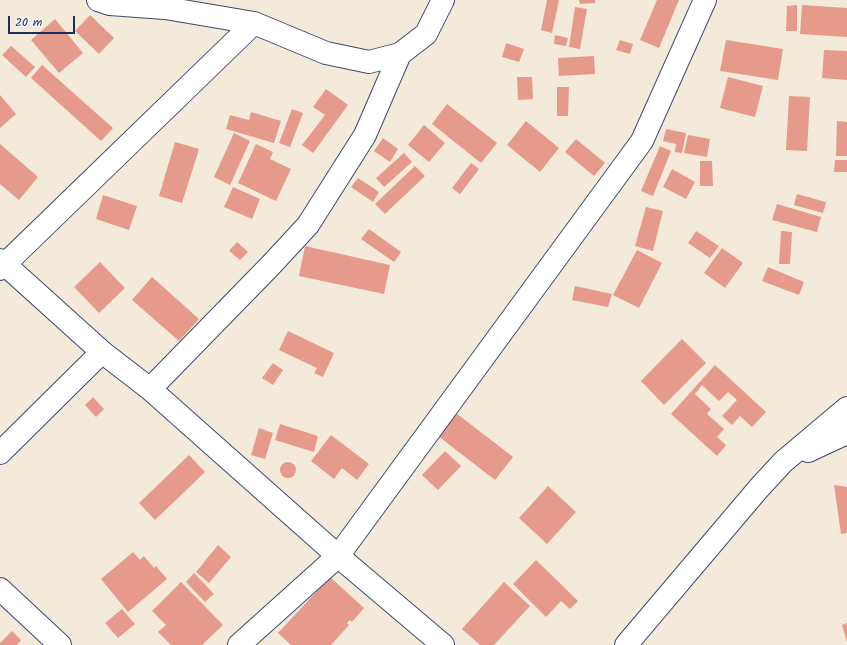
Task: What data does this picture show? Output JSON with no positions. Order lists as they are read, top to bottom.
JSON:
{
  "scale_bar": "20 m"
}
